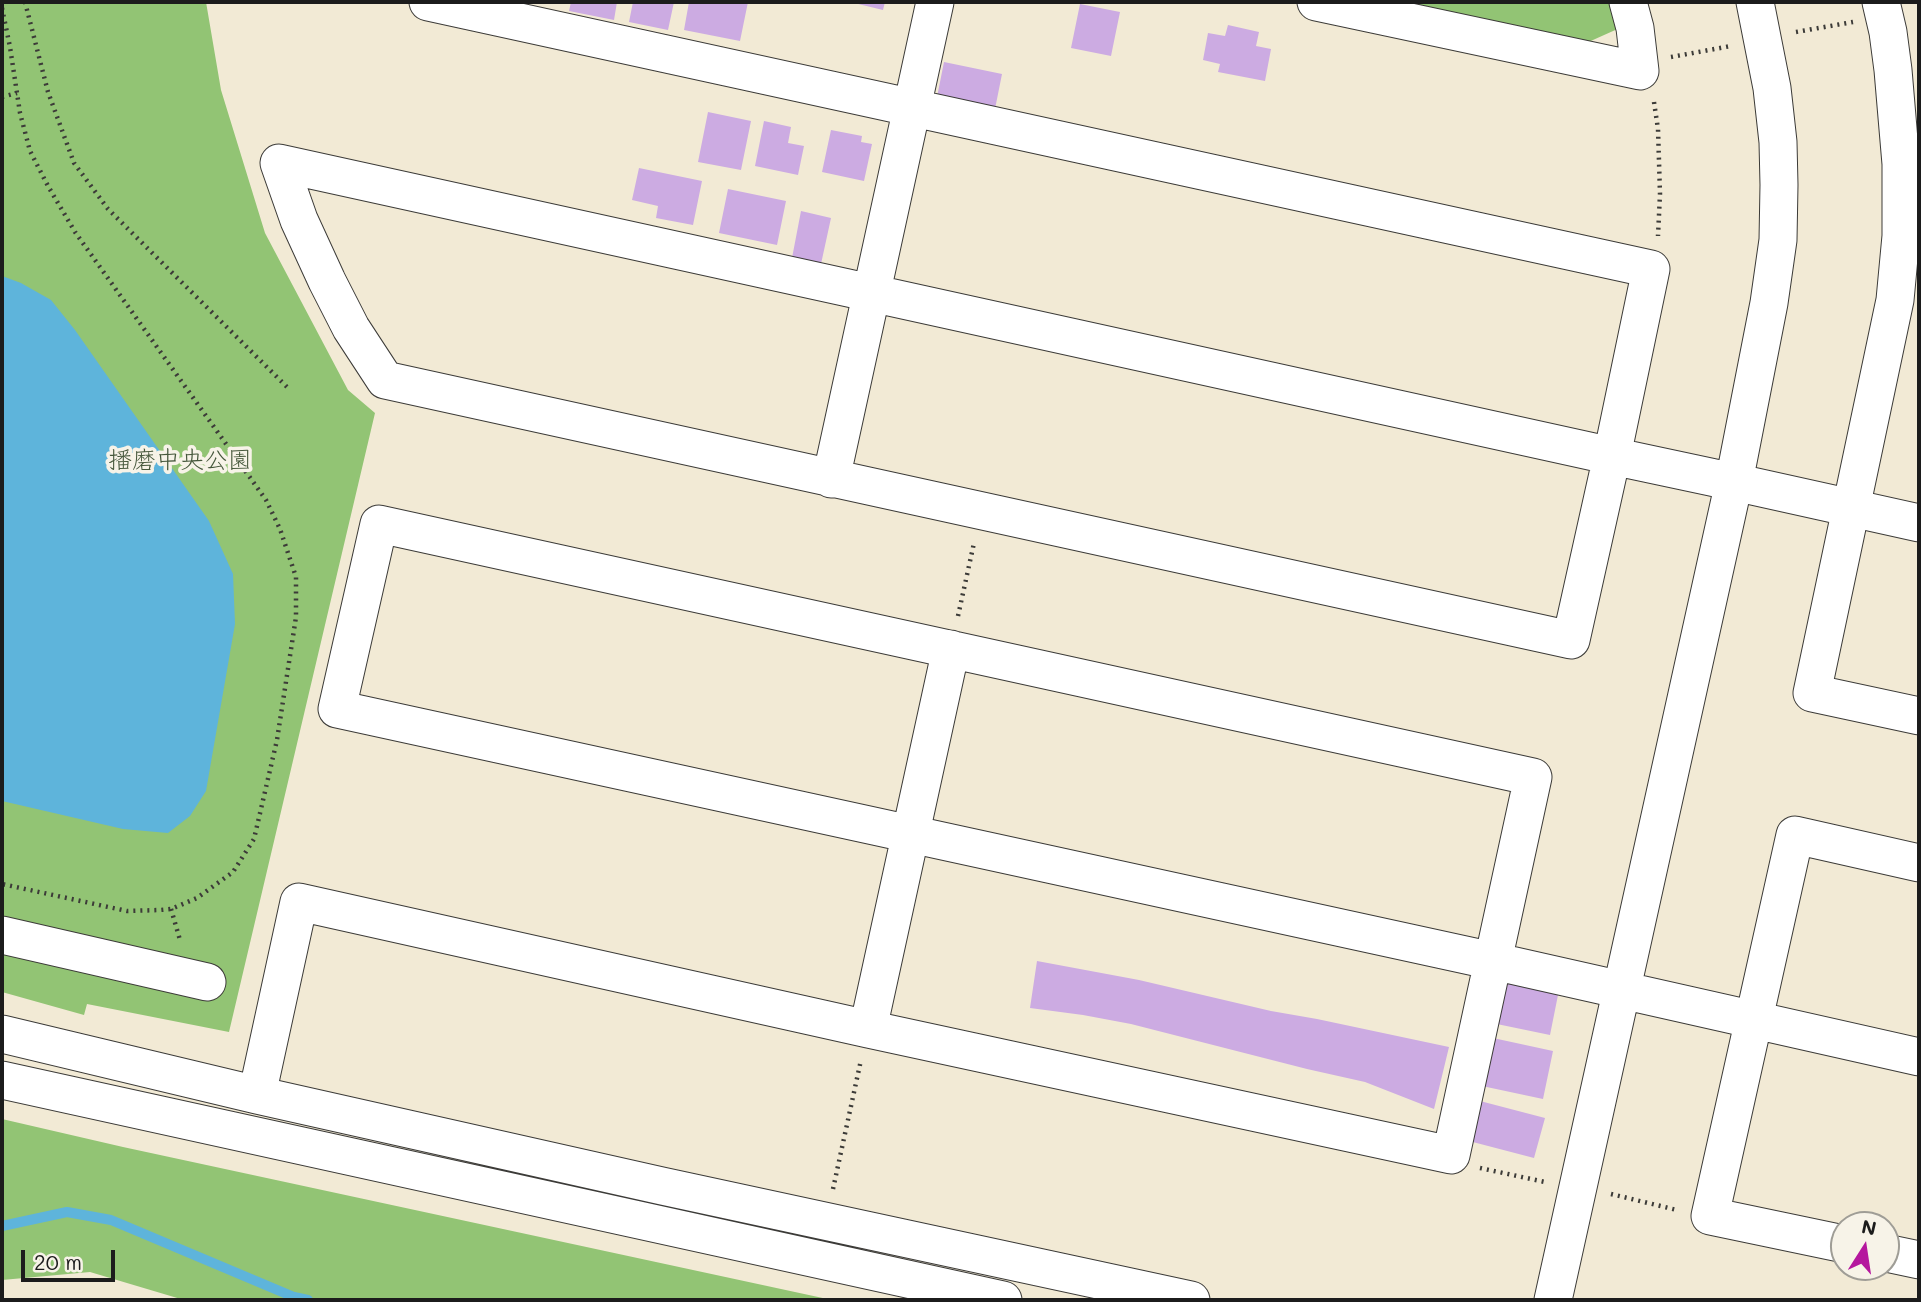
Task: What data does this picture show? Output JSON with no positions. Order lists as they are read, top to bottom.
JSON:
{
  "parks": ["播磨中央公園"],
  "scale_bar": "20 m",
  "north": "top"
}
